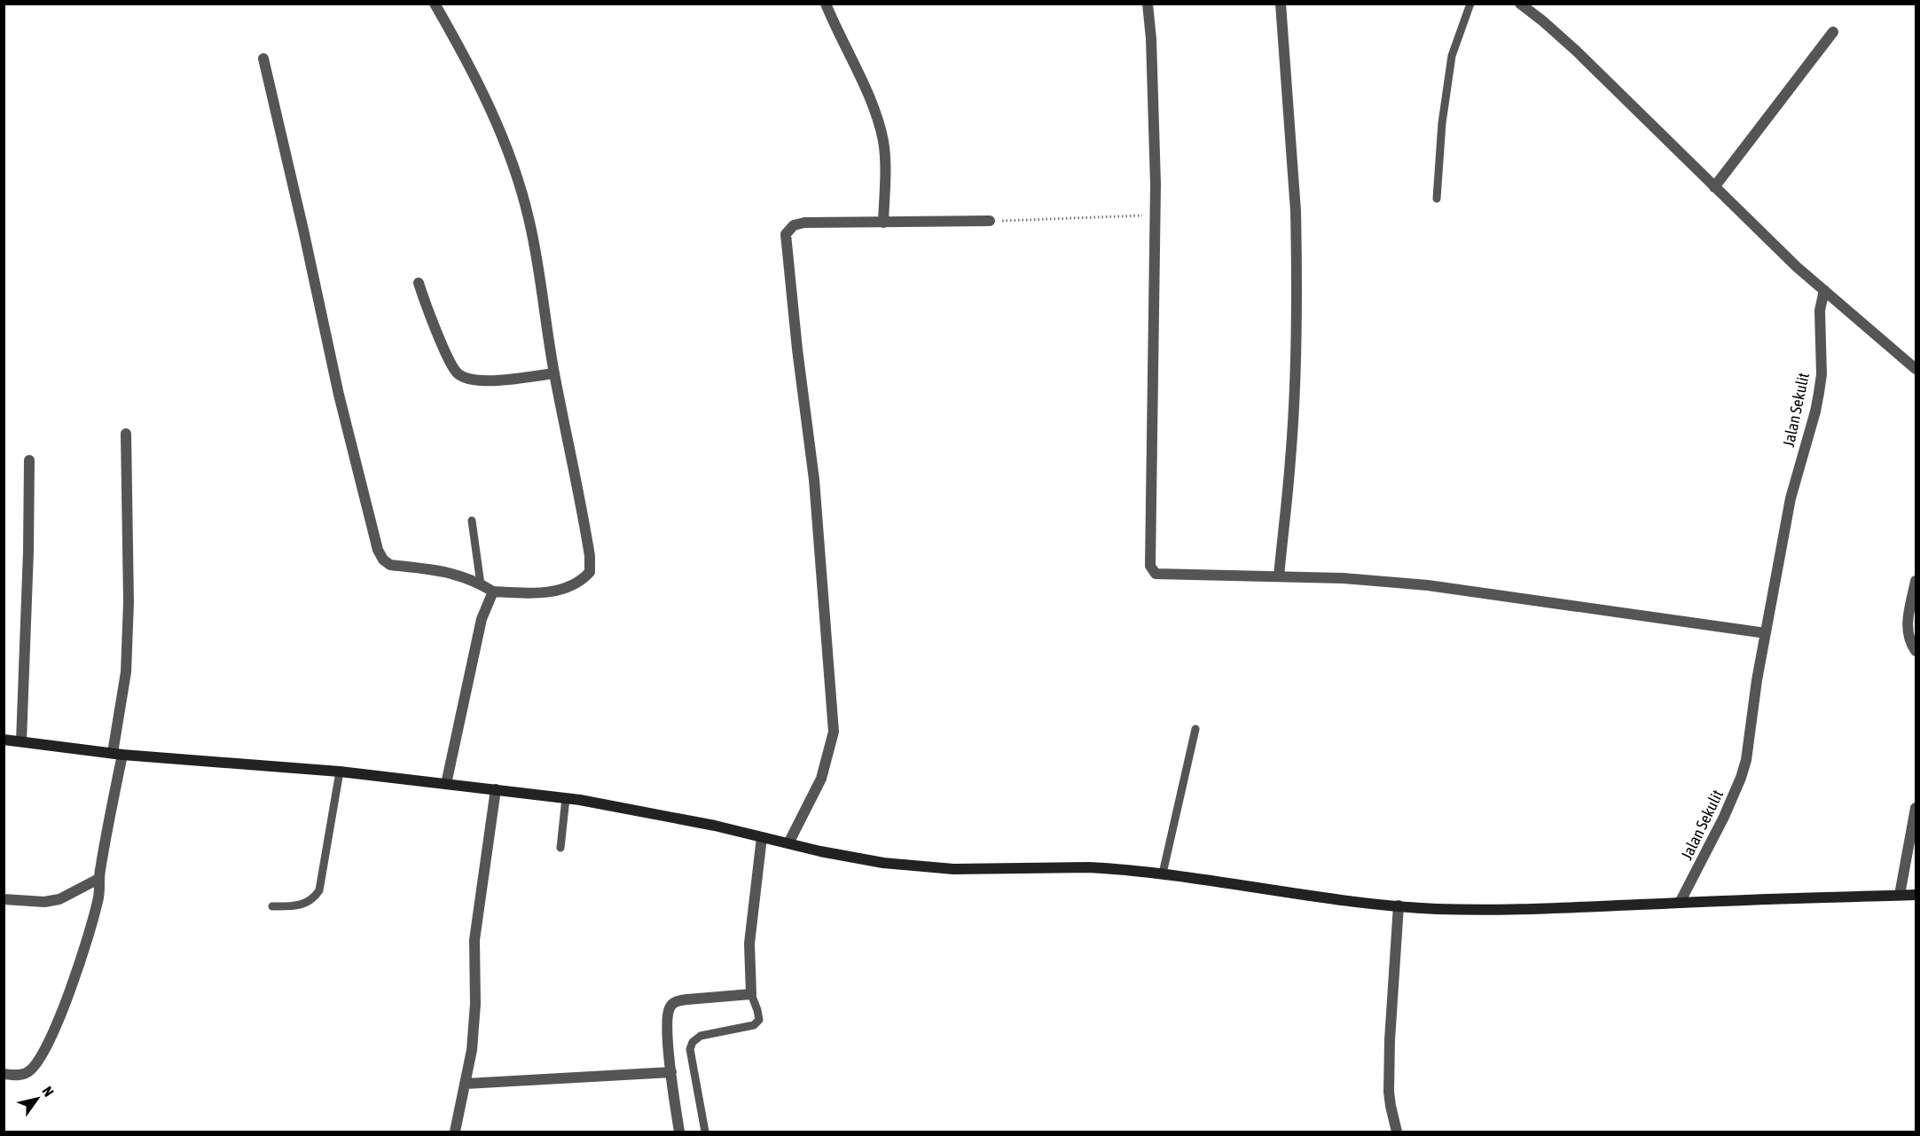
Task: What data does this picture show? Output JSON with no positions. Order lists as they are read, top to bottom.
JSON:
{
  "streets": {
    "street": ["Jalan Sekulit"]
  },
  "north": "top right"
}
